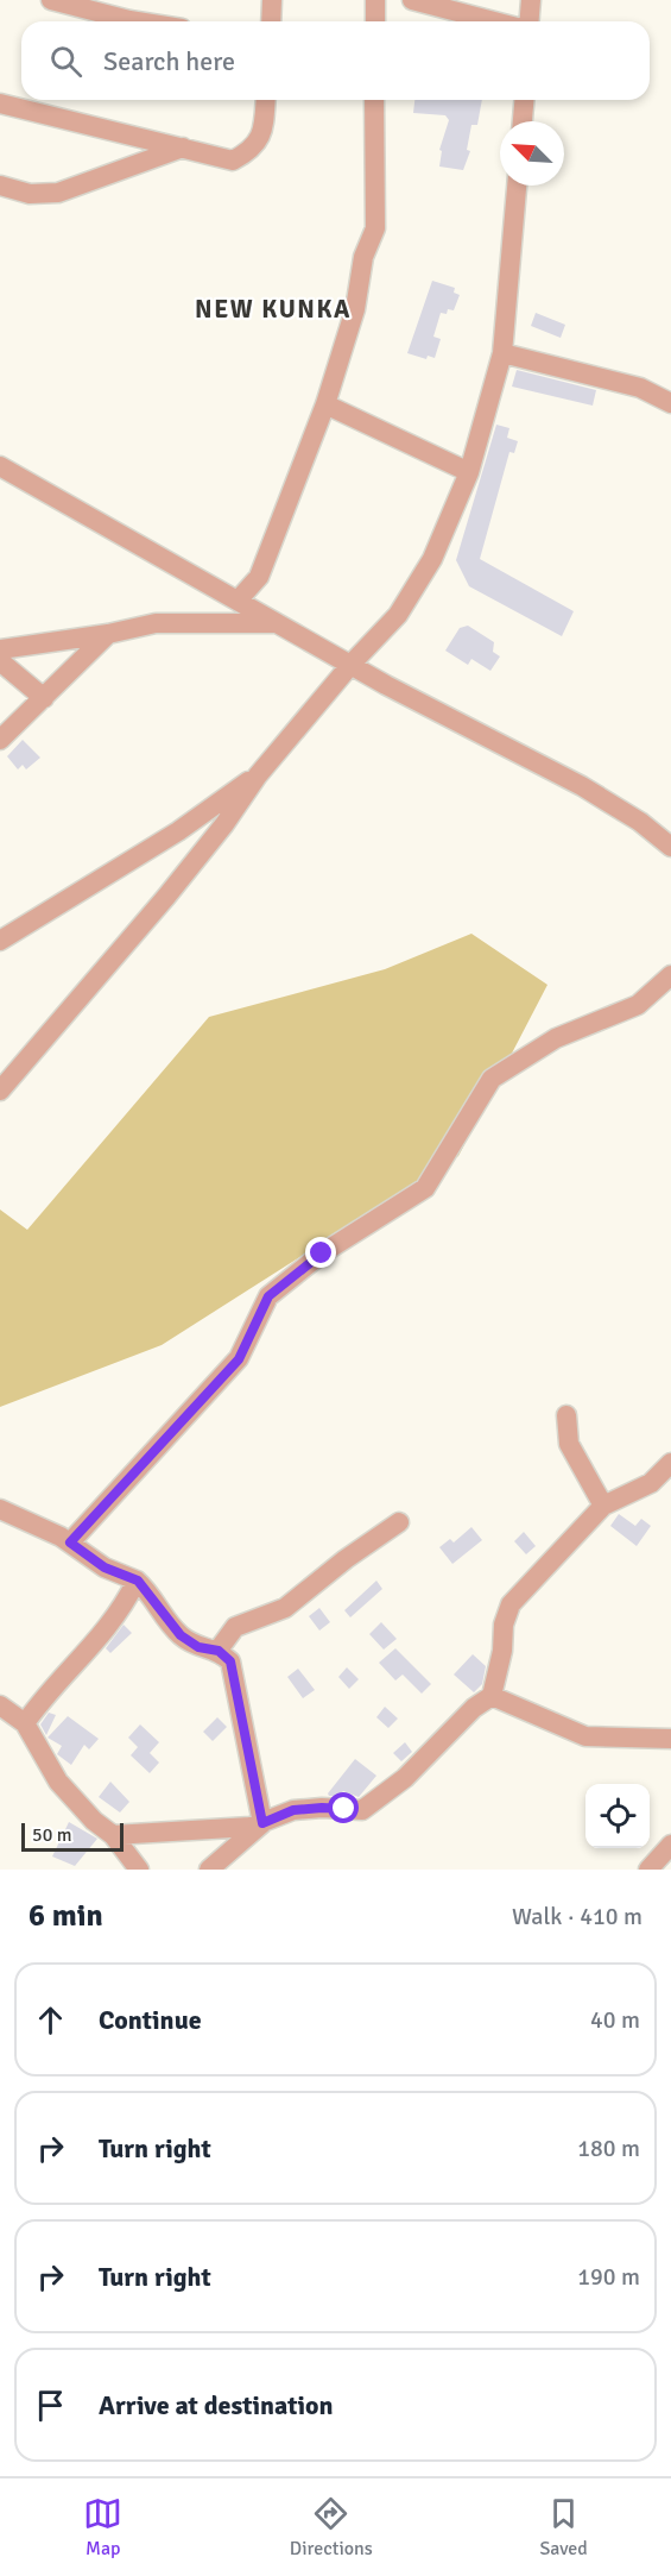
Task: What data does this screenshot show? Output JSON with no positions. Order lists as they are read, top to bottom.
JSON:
{
  "districts": ["NEW KUNKA"],
  "scale_bar": "50 m",
  "north": "top left",
  "page": {
    "search": "Search here",
    "scale": "50 m",
    "heading": ["6 min", "Walk · 410 m"],
    "list": [
      ["Continue", "40 m"],
      ["Turn right", "180 m"],
      ["Turn right", "190 m"],
      "Arrive at destination"
    ],
    "nav": ["Map", "Directions", "Saved"]
  }
}
